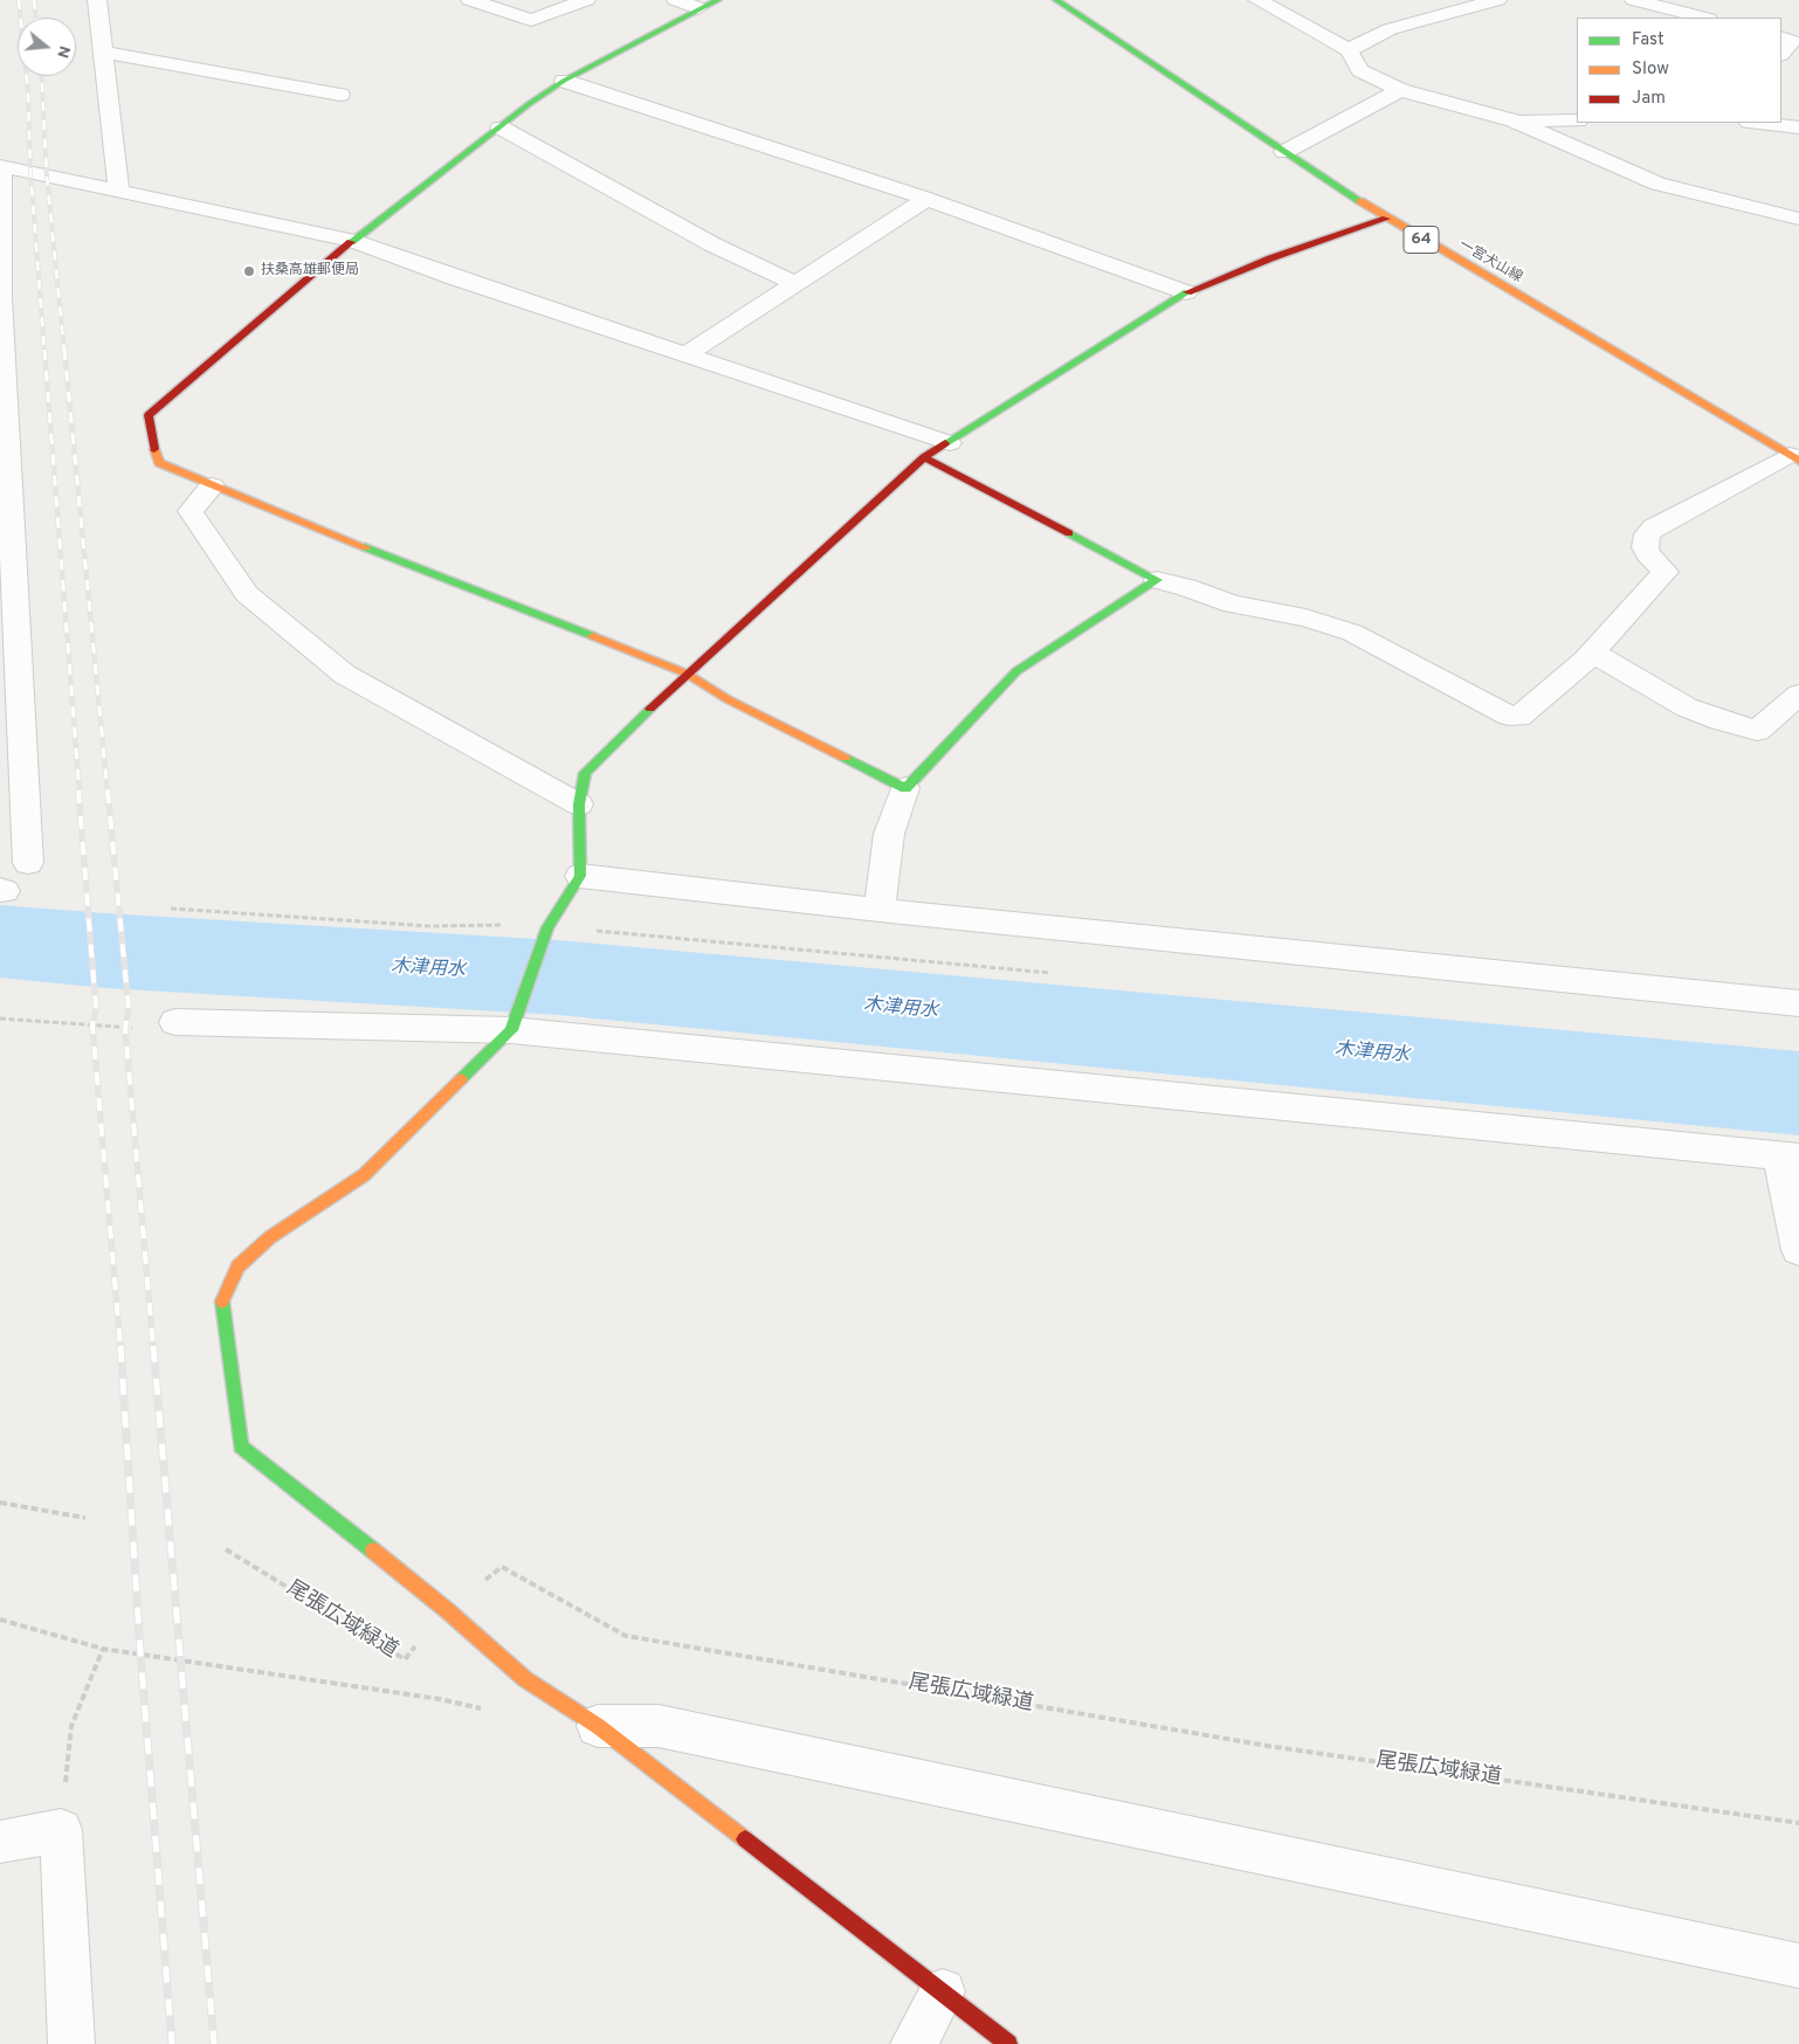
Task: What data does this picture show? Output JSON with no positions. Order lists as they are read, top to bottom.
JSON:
{
  "streets": {
    "street": ["64", "一宮犬山線"],
    "path": ["尾張広域緑道"]
  },
  "water": ["木津用水"],
  "places": ["扶桑高雄郵便局"],
  "legend": ["Fast", "Slow", "Jam"],
  "north": "right"
}
